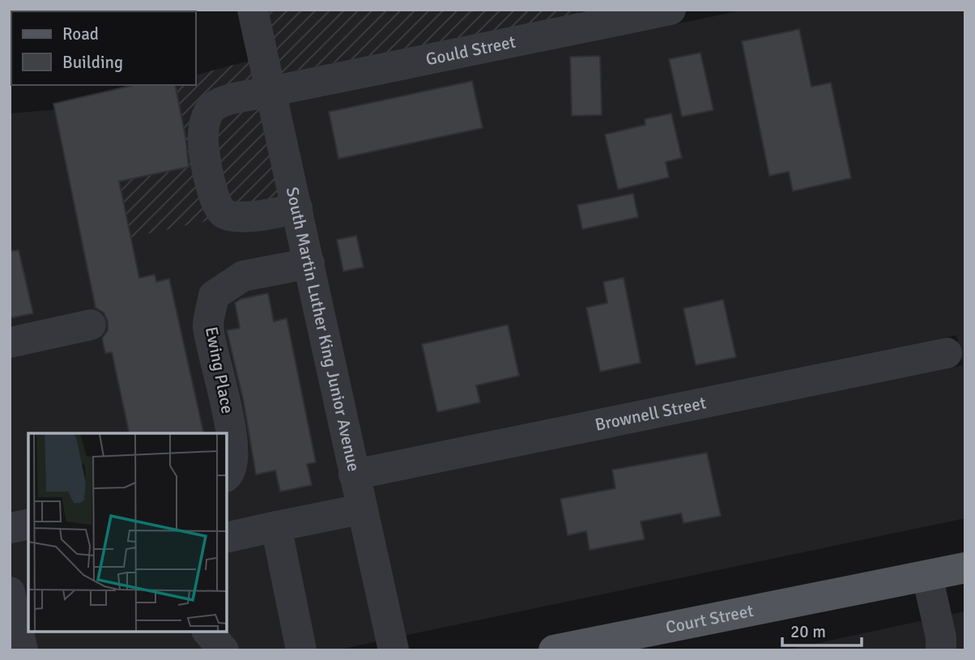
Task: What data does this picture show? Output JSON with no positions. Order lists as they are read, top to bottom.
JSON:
{
  "streets": {
    "main road": ["Court Street"],
    "street": [
      "Gould Street",
      "South Martin Luther King Junior Avenue",
      "Ewing Place",
      "Brownell Street"
    ]
  },
  "crossings": [
    ["Gould Street", "South Martin Luther King Junior Avenue"],
    ["South Martin Luther King Junior Avenue", "Ewing Place"],
    ["South Martin Luther King Junior Avenue", "Brownell Street"]
  ],
  "legend": ["Road", "Building"],
  "scale_bar": "20 m"
}
